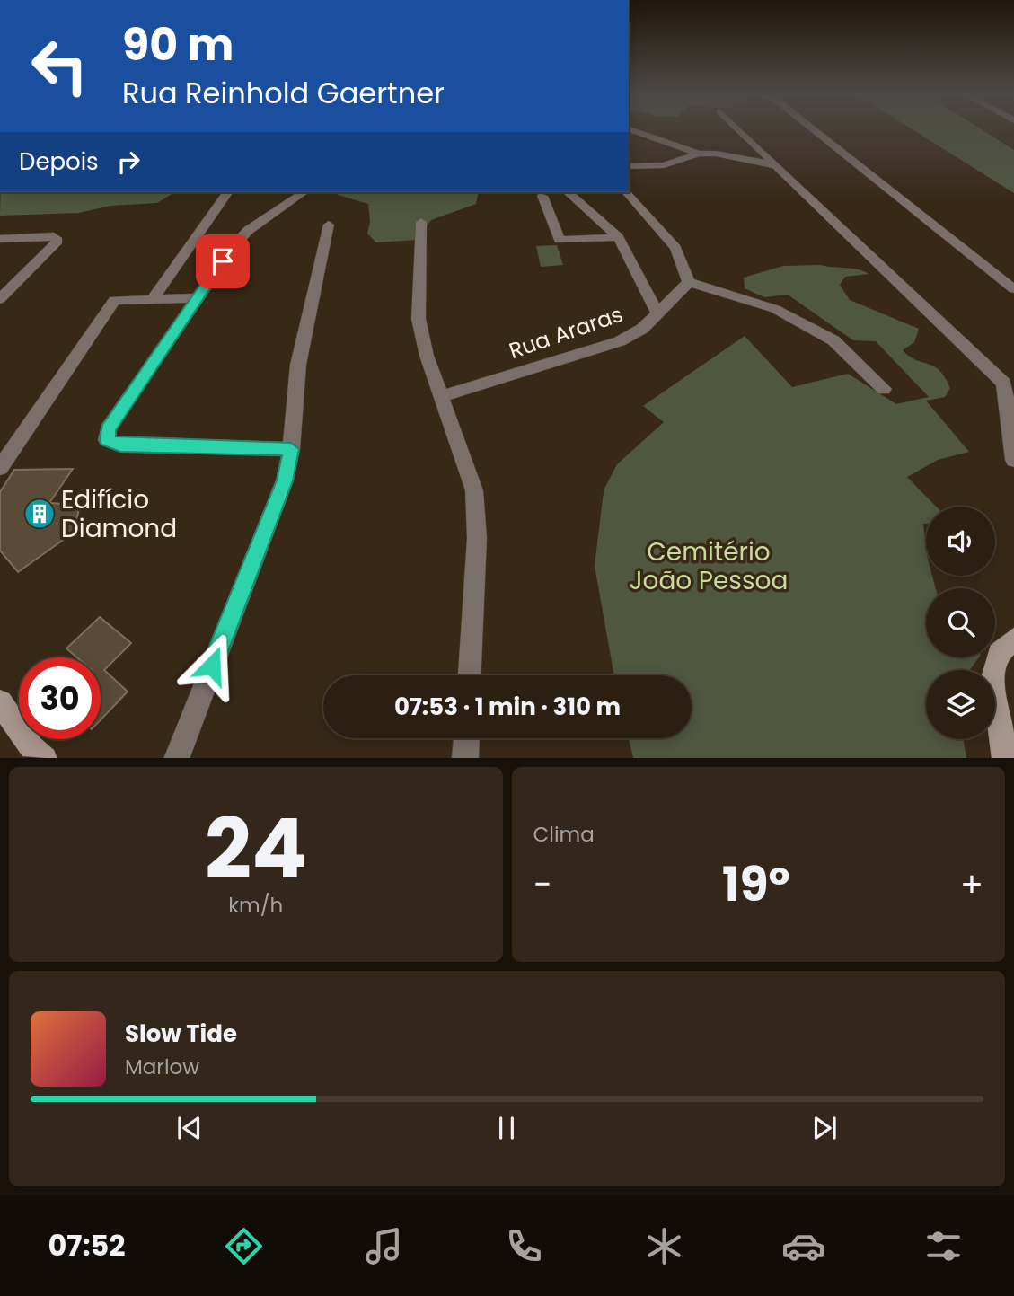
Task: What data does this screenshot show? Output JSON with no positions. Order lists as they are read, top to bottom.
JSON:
{
  "streets": {
    "street": ["Rua Araras"]
  },
  "parks": ["Cemitério João Pessoa"],
  "places": {
    "building": ["Edifício Diamond"]
  },
  "page": {
    "turn": ["90 m", "Rua Reinhold Gaertner"],
    "then": "Depois",
    "limit": "30",
    "trip": "07:53 · 1 min · 310 m",
    "tile": [
      ["24", "km/h"],
      "Clima"
    ],
    "heat": ["−", "19°", "+"],
    "song": ["Slow Tide", "Marlow"],
    "tabs": "07:52"
  }
}
